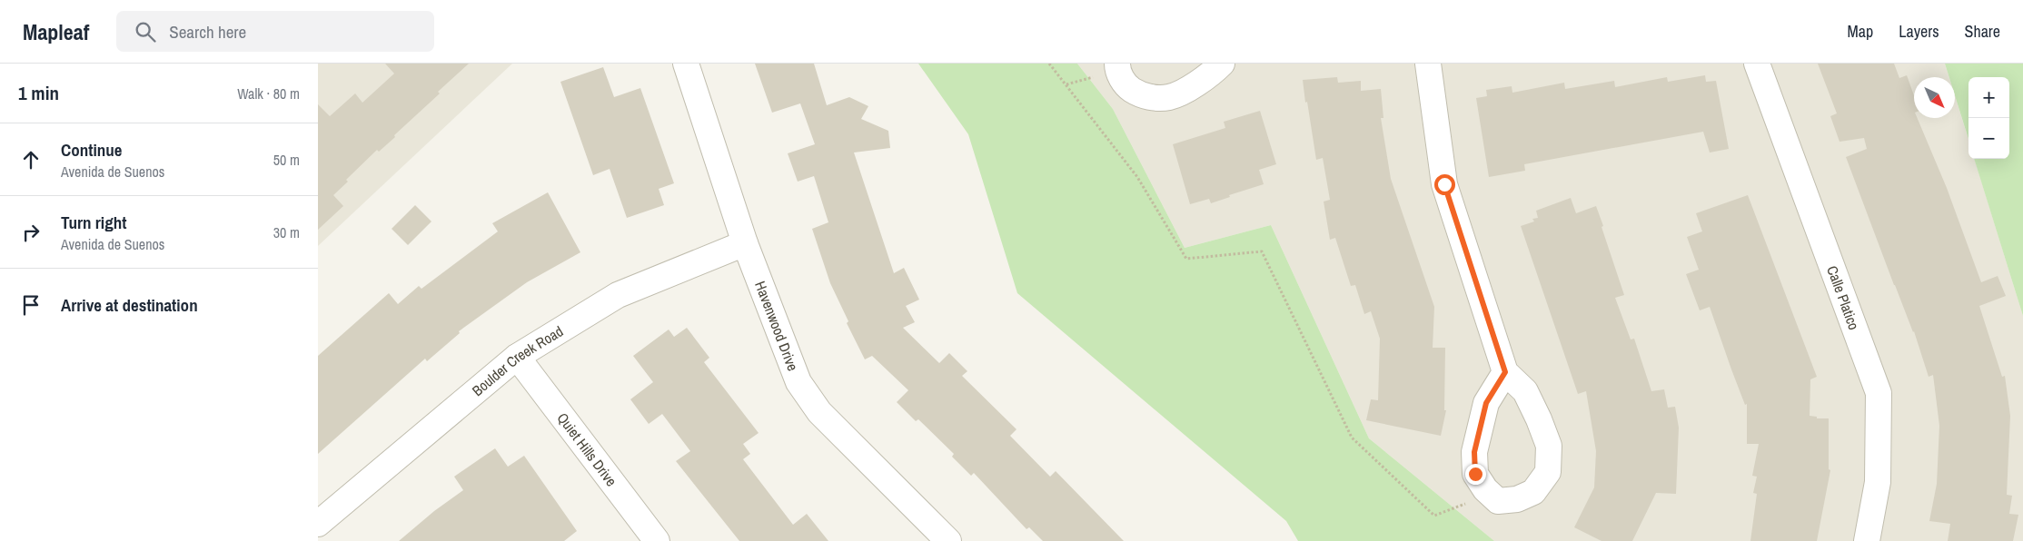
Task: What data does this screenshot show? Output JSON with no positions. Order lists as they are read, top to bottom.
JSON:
{
  "streets": {
    "street": [
      "Calle Platico",
      "Havenwood Drive",
      "Boulder Creek Road",
      "Quiet Hills Drive"
    ]
  },
  "crossings": [
    ["Havenwood Drive", "Boulder Creek Road"],
    ["Boulder Creek Road", "Quiet Hills Drive"]
  ],
  "north": "bottom right",
  "page": {
    "header": "Mapleaf",
    "search": "Search here",
    "nav": ["Map", "Layers", "Share"],
    "heading": ["1 min", "Walk · 80 m"],
    "map_buttons": ["+", "−"],
    "list": [
      ["Continue", "Avenida de Suenos", "50 m"],
      ["Turn right", "Avenida de Suenos", "30 m"],
      "Arrive at destination"
    ]
  }
}
